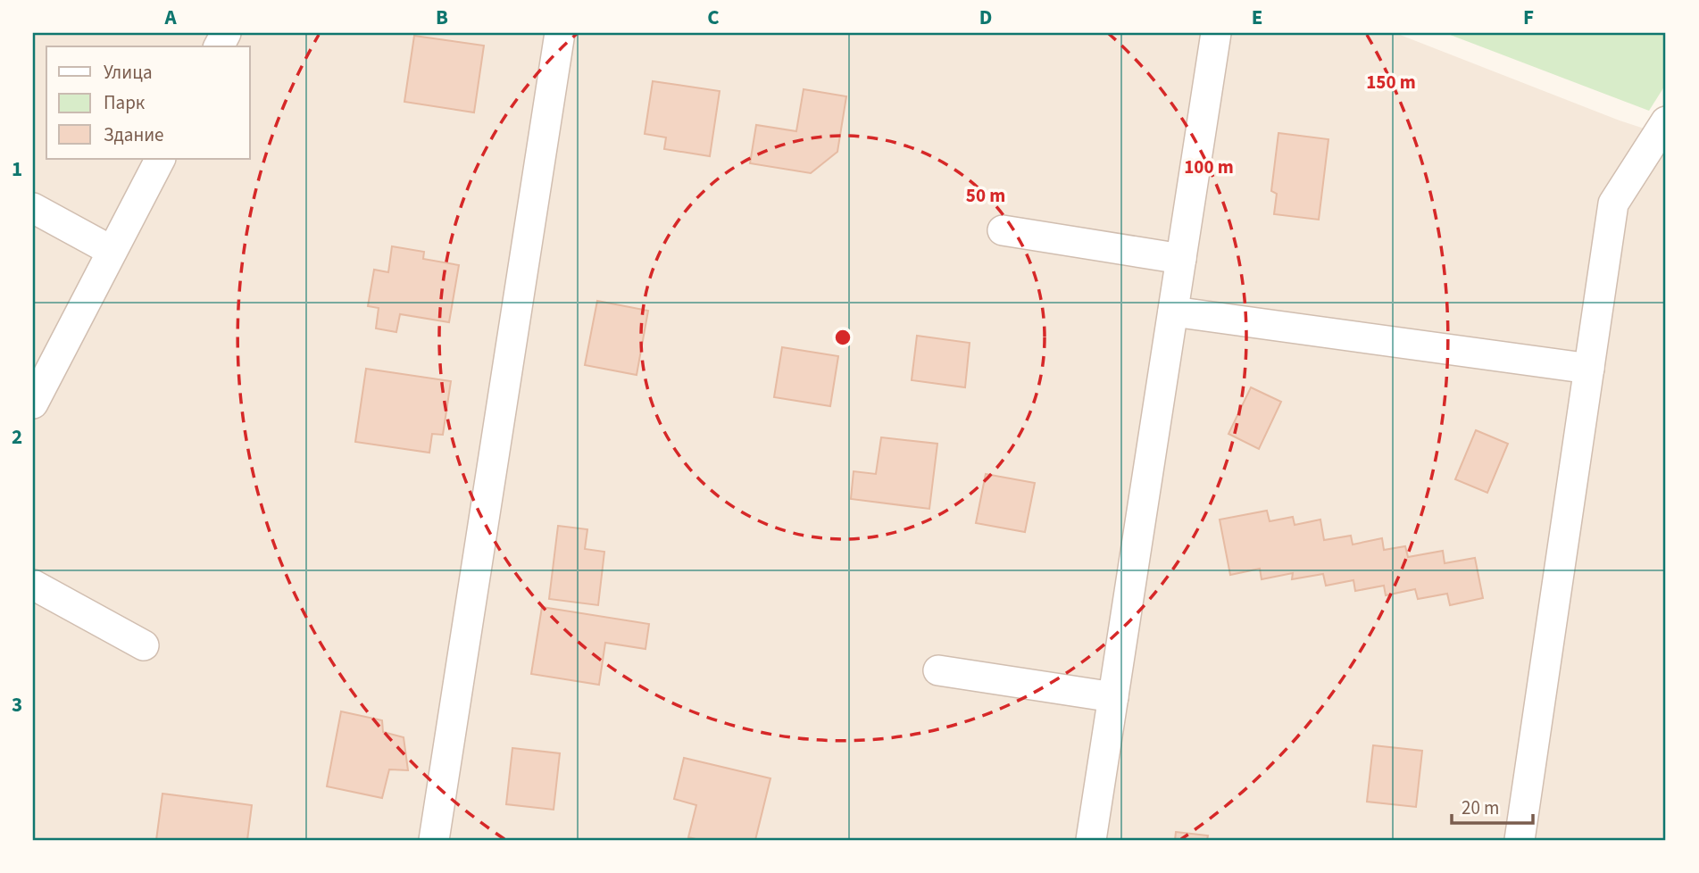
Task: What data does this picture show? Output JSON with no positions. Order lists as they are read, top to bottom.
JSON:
{
  "legend": ["Улица", "Парк", "Здание"],
  "scale_bar": "20 m",
  "grid": {
    "columns": [
      "A",
      "B",
      "C",
      "D",
      "E",
      "F"
    ],
    "rows": ["1", "2", "3"]
  },
  "rings": ["150 m", "100 m", "50 m"]
}
